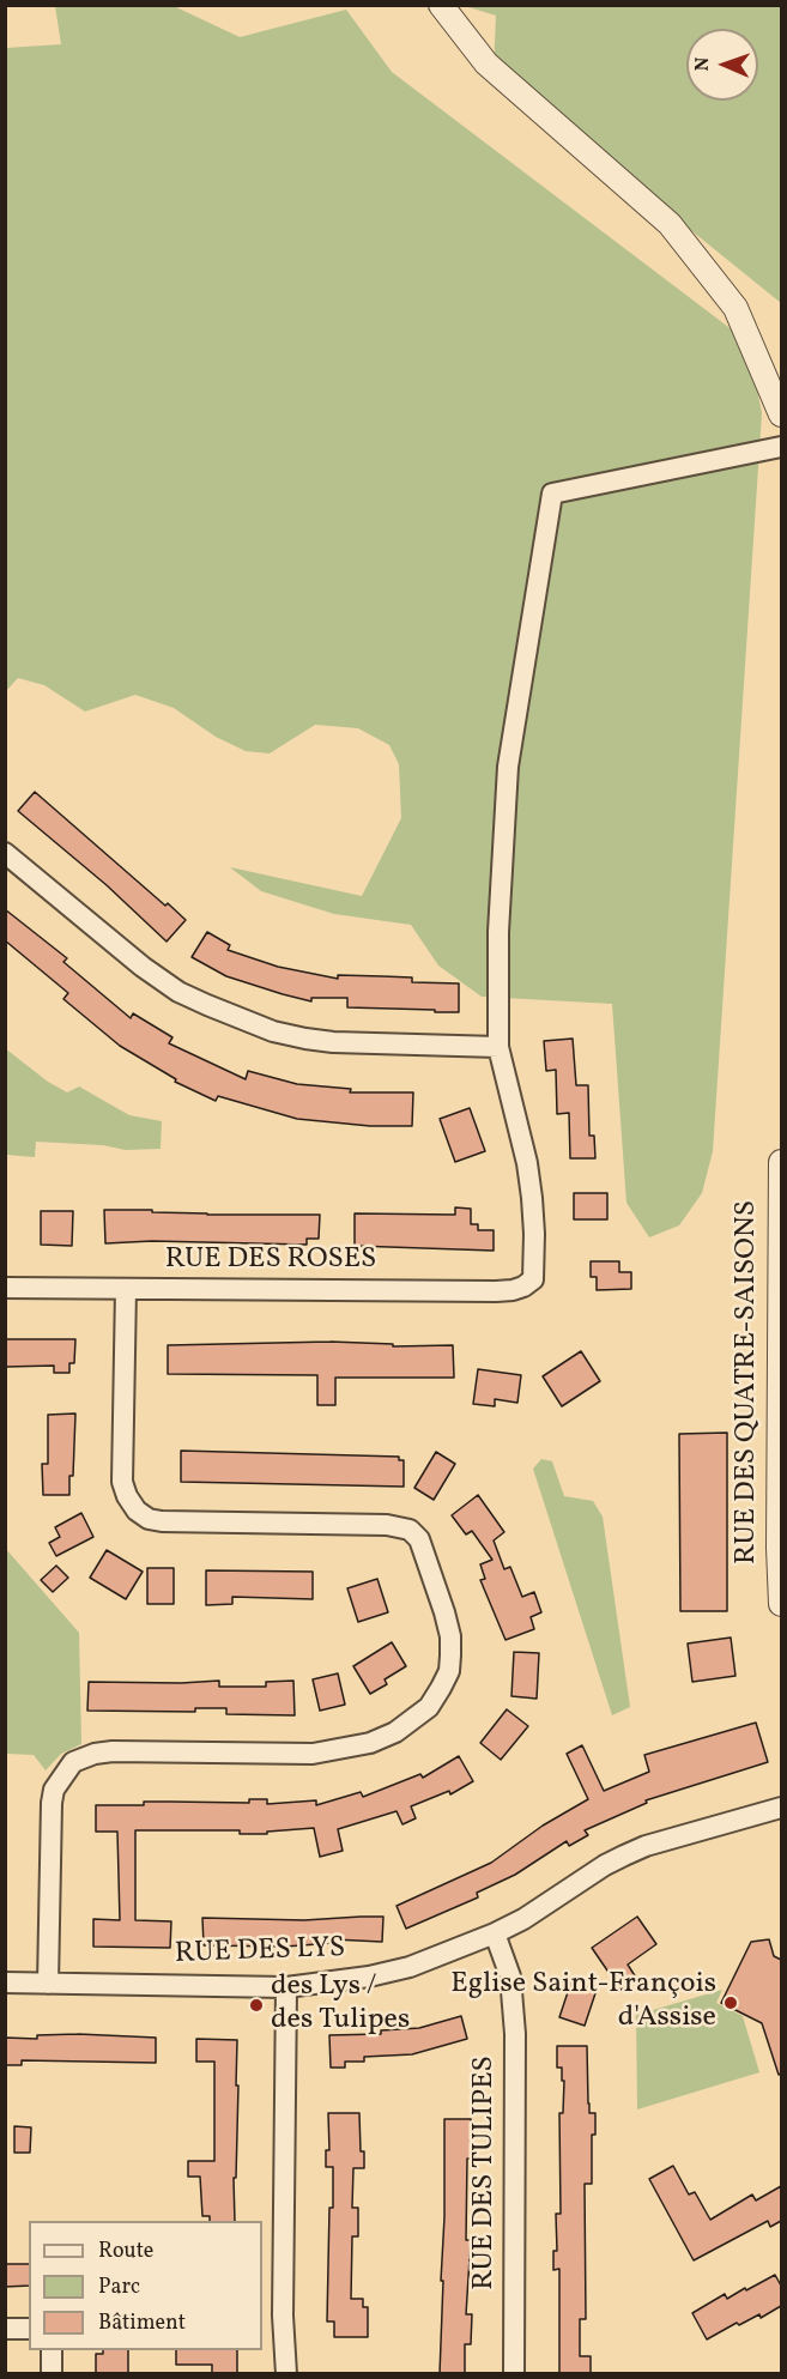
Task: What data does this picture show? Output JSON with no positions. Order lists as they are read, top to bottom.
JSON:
{
  "streets": {
    "street": [
      "RUE DES ROSES",
      "RUE DES QUATRE-SAISONS",
      "RUE DES LYS",
      "RUE DES TULIPES"
    ]
  },
  "crossings": [
    ["RUE DES LYS", "RUE DES TULIPES"]
  ],
  "places": ["Eglise Saint-François d'Assise", "des Lys / des Tulipes"],
  "legend": ["Route", "Parc", "Bâtiment"],
  "north": "left"
}
